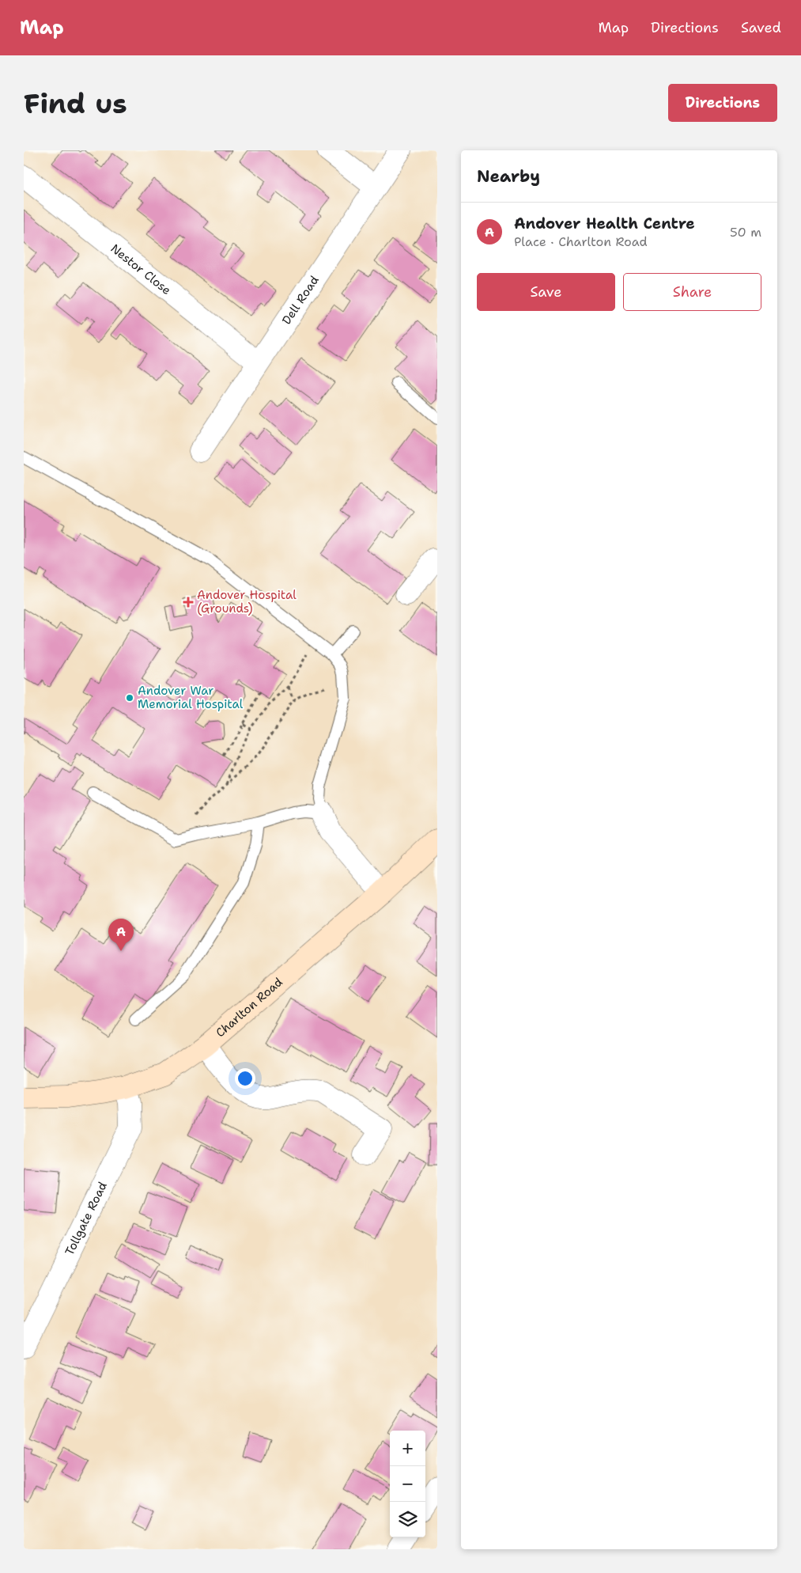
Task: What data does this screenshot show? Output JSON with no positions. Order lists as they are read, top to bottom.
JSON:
{
  "streets": {
    "street": [
      "Nestor Close",
      "Dell Road",
      "Charlton Road",
      "Tollgate Road"
    ]
  },
  "crossings": [
    ["Nestor Close", "Dell Road"],
    ["Charlton Road", "Tollgate Road"]
  ],
  "places": {
    "health": ["Andover Hospital (Grounds)"],
    "other": ["Andover War Memorial Hospital"]
  },
  "page": {
    "header": "Map",
    "nav": ["Map", "Directions", "Saved"],
    "buttons": [
      "Directions",
      ["Save", "Share"]
    ],
    "title": "Find us",
    "heading": "Nearby",
    "list": [
      {
        "mark": "A",
        "name": "Andover Health Centre",
        "note": "Place · Charlton Road",
        "value": "50 m"
      }
    ],
    "pins": "A",
    "map_buttons": ["+", "−"]
  }
}
